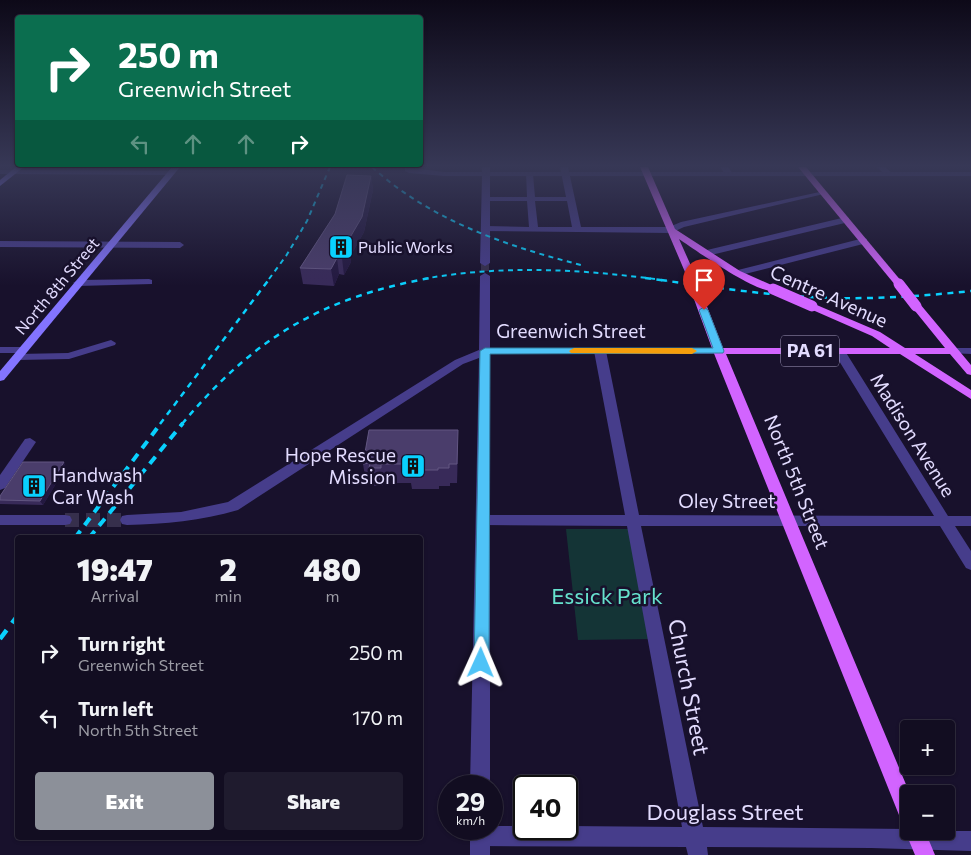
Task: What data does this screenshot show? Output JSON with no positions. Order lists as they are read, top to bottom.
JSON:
{
  "streets": {
    "main road": [
      "North 8th Street",
      "Centre Avenue",
      "Greenwich Street",
      "PA 61",
      "North 5th Street"
    ],
    "street": [
      "Madison Avenue",
      "Oley Street",
      "Church Street",
      "Douglass Street"
    ]
  },
  "crossings": [
    ["Centre Avenue", "Greenwich Street"],
    ["Centre Avenue", "North 5th Street"],
    ["Greenwich Street", "Madison Avenue"],
    ["Greenwich Street", "North 5th Street"],
    ["Greenwich Street", "Church Street"],
    ["Madison Avenue", "Oley Street"],
    ["North 5th Street", "Oley Street"],
    ["Oley Street", "Church Street"],
    ["Church Street", "Douglass Street"]
  ],
  "parks": ["Essick Park"],
  "places": {
    "building": ["Public Works", "Hope Rescue Mission", "Handwash Car Wash"]
  },
  "page": {
    "turn": ["250 m", "Greenwich Street"],
    "eta": [
      "19:47",
      "Arrival",
      "2",
      "min",
      "480",
      "m"
    ],
    "list": [
      {
        "name": "Turn right",
        "note": "Greenwich Street",
        "value": "250 m"
      },
      {
        "name": "Turn left",
        "note": "North 5th Street",
        "value": "170 m"
      }
    ],
    "map_buttons": ["+", "−"],
    "buttons": ["Exit", "Share"],
    "speed": "29 km/h",
    "limit": "40"
  }
}
